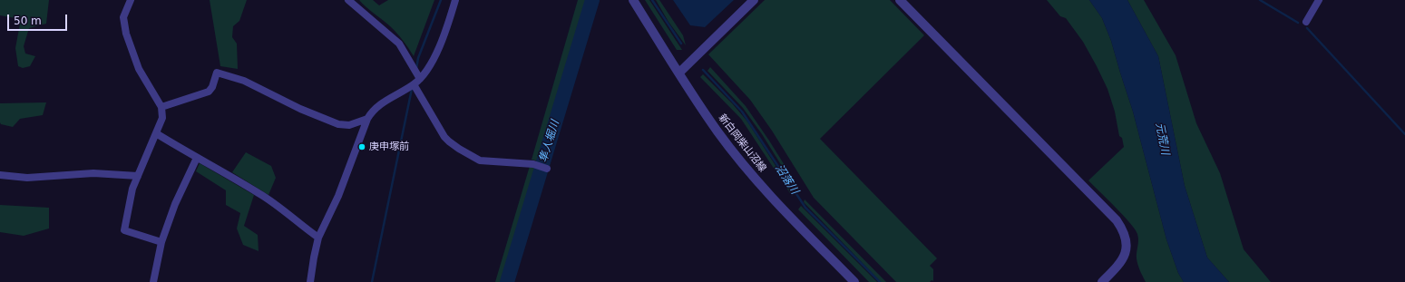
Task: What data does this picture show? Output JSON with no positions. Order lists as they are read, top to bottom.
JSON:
{
  "streets": {
    "street": ["新白岡柴山沼線"]
  },
  "water": ["元荒川", "隼人堀川", "沼落川"],
  "places": ["庚申塚前"],
  "scale_bar": "50 m"
}
